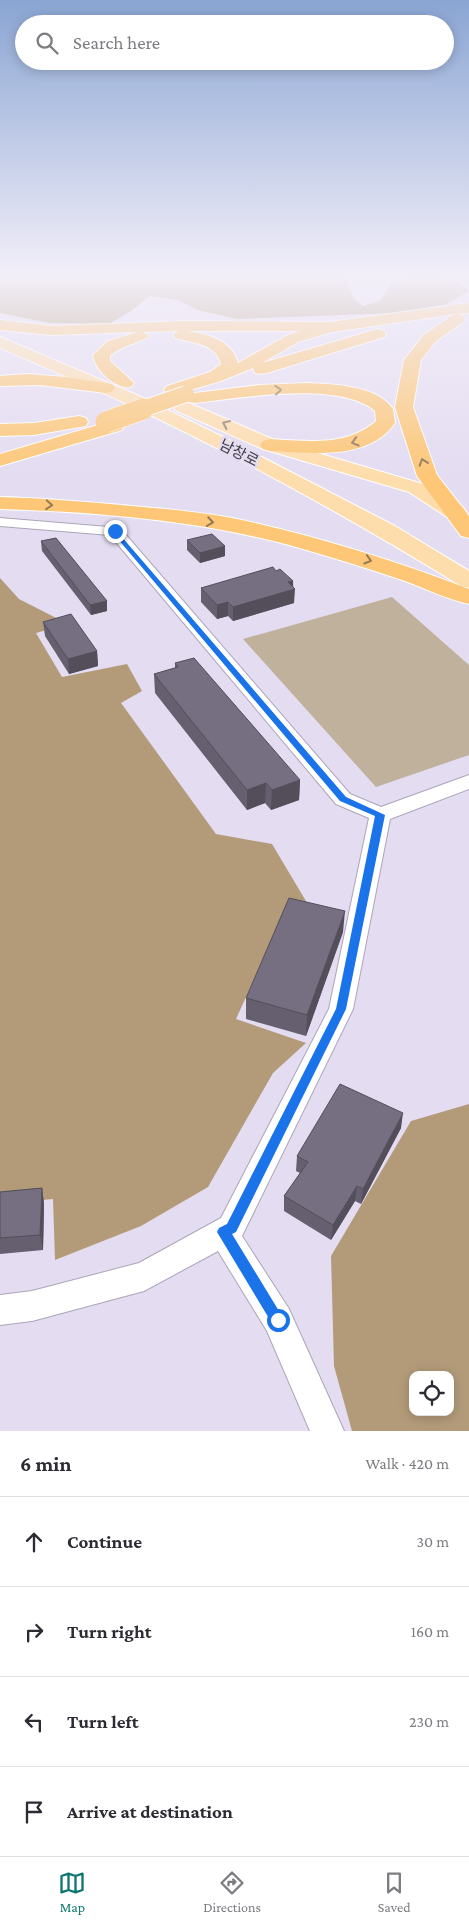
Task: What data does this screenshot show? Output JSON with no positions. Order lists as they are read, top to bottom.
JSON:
{
  "streets": {
    "main road": ["남창로"]
  },
  "page": {
    "search": "Search here",
    "heading": ["6 min", "Walk · 420 m"],
    "list": [
      ["Continue", "30 m"],
      ["Turn right", "160 m"],
      ["Turn left", "230 m"],
      "Arrive at destination"
    ],
    "nav": ["Map", "Directions", "Saved"]
  }
}
